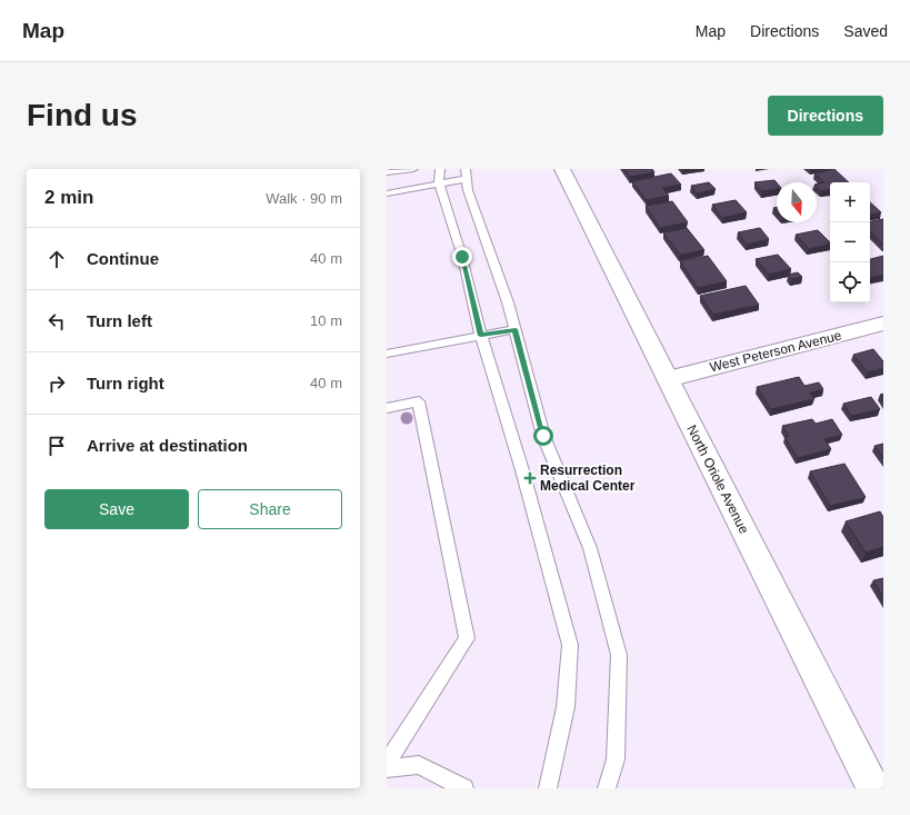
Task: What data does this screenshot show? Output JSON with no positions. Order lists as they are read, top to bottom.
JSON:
{
  "streets": {
    "street": ["West Peterson Avenue", "North Oriole Avenue"]
  },
  "crossings": [
    ["West Peterson Avenue", "North Oriole Avenue"]
  ],
  "places": {
    "health": ["Resurrection Medical Center"]
  },
  "north": "bottom",
  "page": {
    "header": "Map",
    "nav": ["Map", "Directions", "Saved"],
    "buttons": [
      "Directions",
      ["Save", "Share"]
    ],
    "title": "Find us",
    "heading": ["2 min", "Walk · 90 m"],
    "map_buttons": ["+", "−"],
    "list": [
      ["Continue", "40 m"],
      ["Turn left", "10 m"],
      ["Turn right", "40 m"],
      "Arrive at destination"
    ]
  }
}
